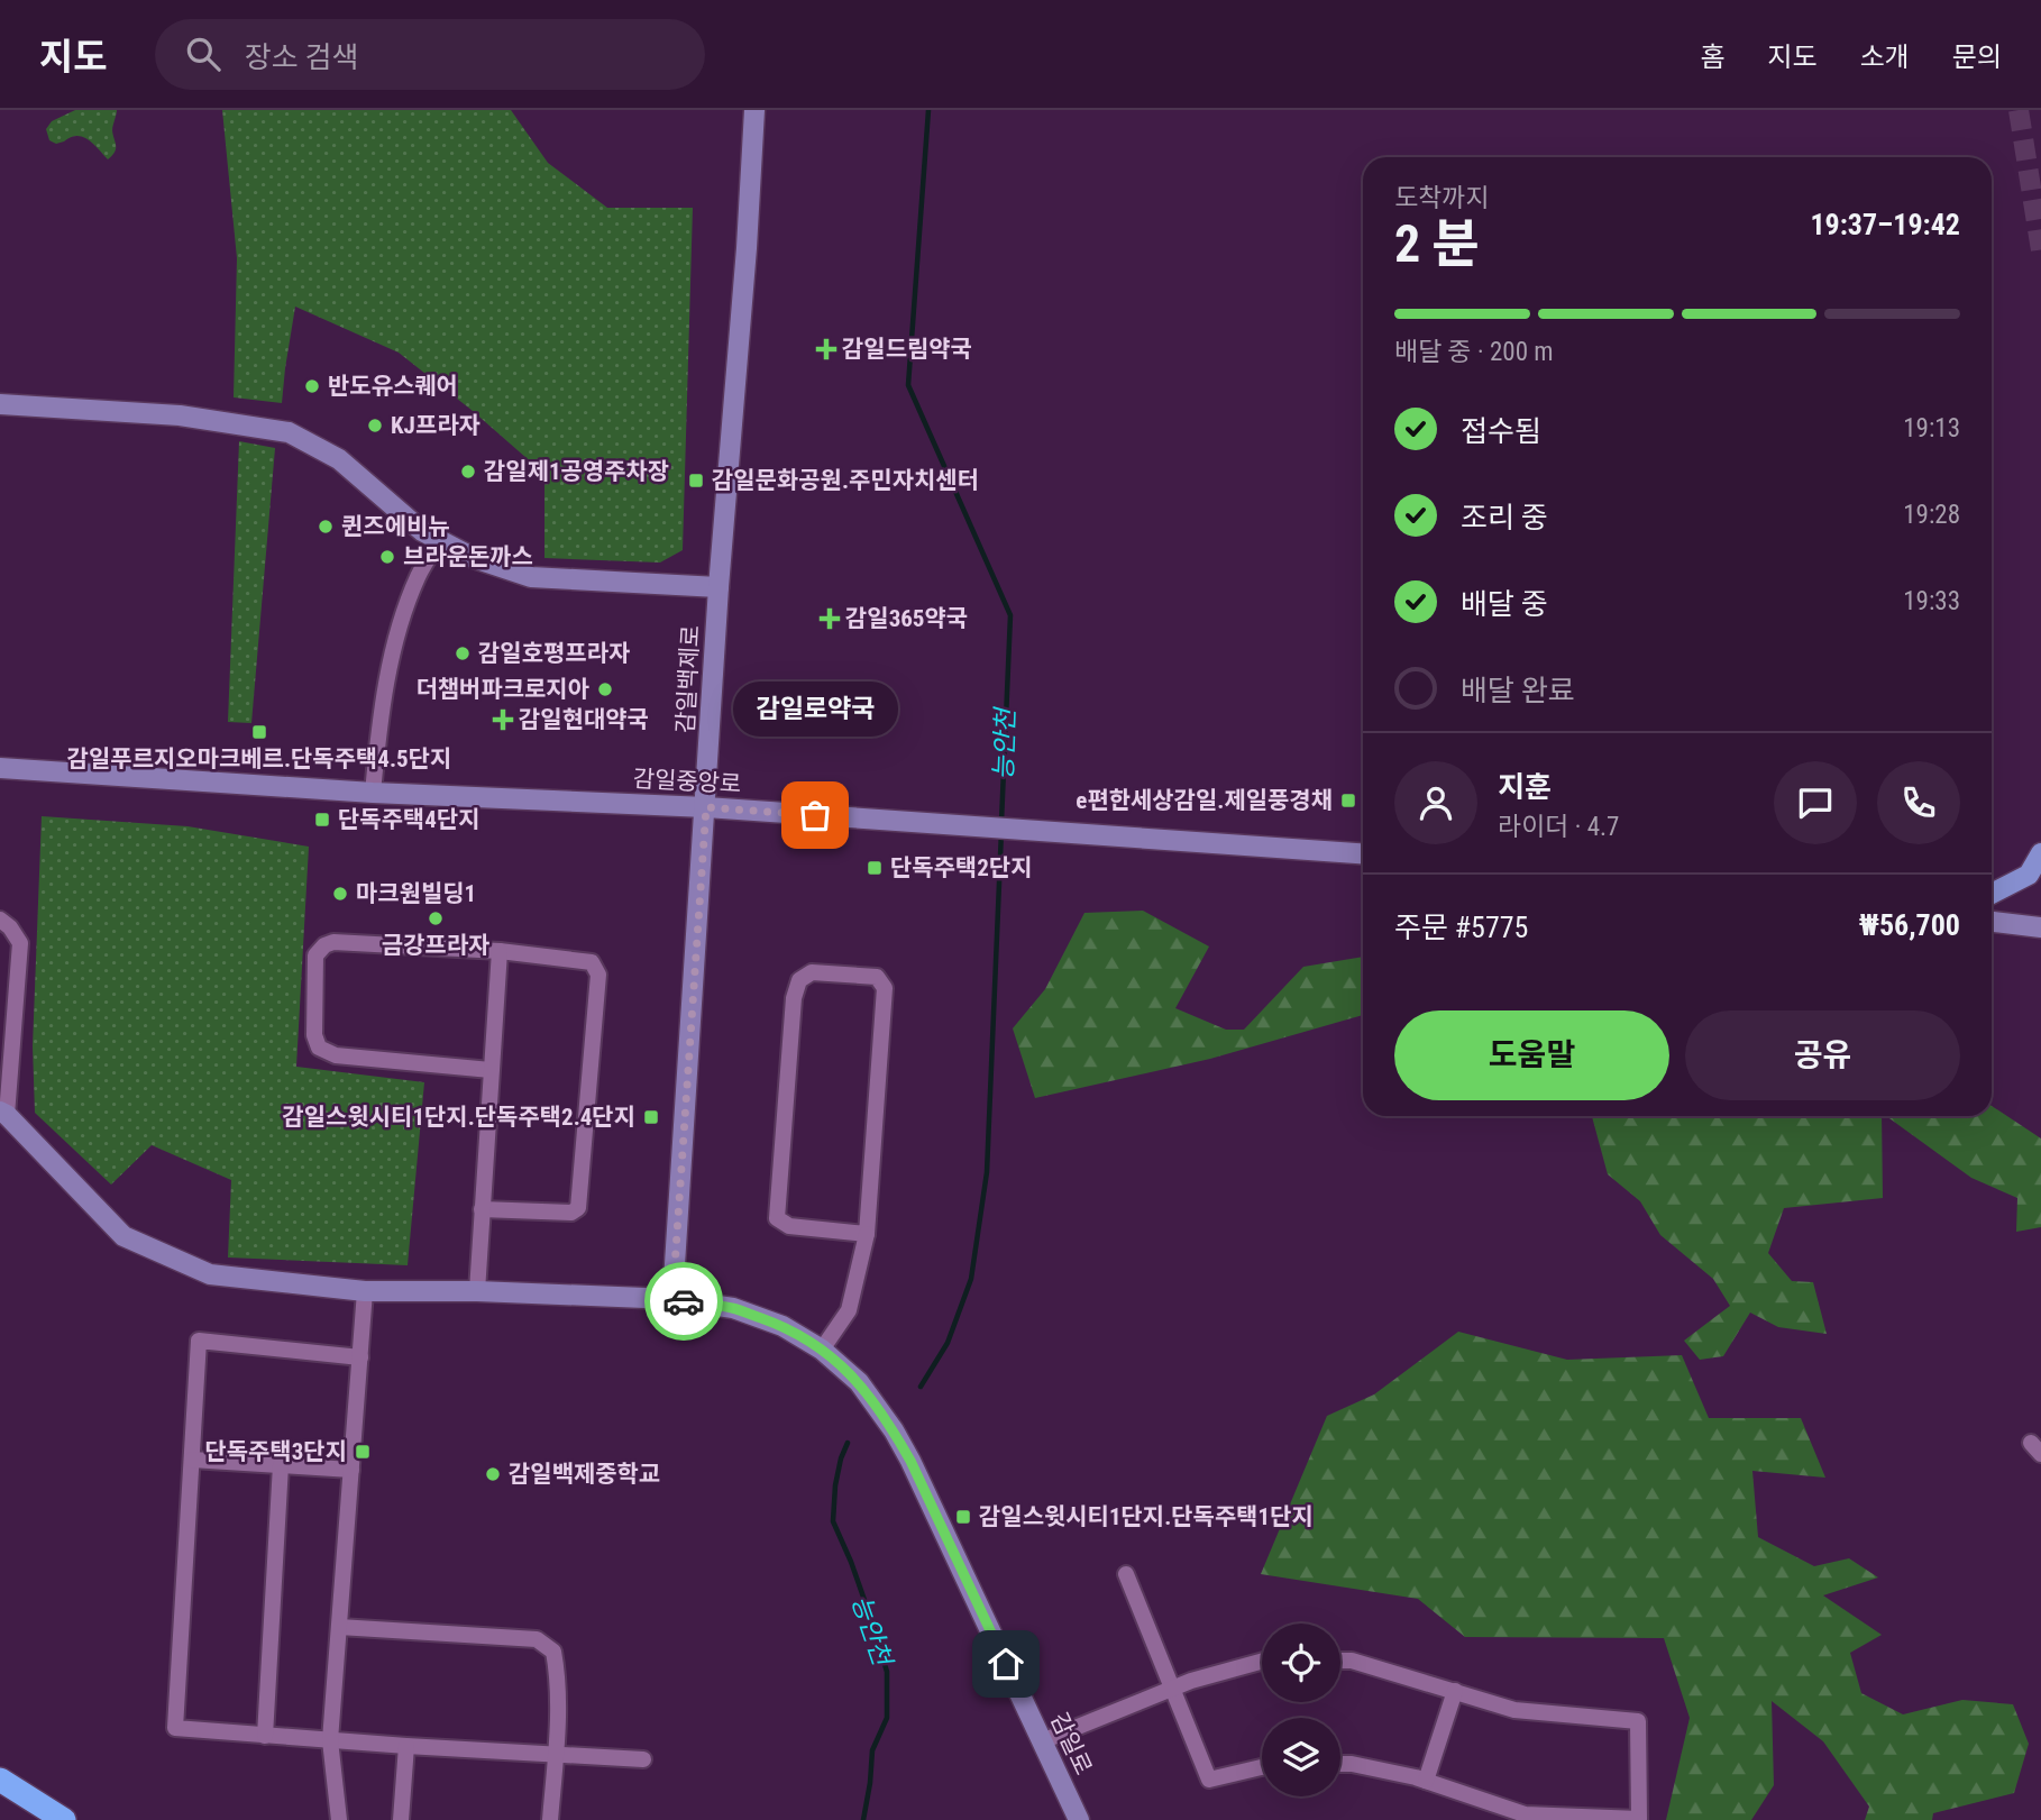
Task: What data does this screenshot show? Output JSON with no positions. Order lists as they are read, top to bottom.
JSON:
{
  "streets": {
    "main road": ["감일백제로", "감일중앙로", "감일로"]
  },
  "crossings": [
    ["감일백제로", "감일중앙로"],
    ["감일백제로", "감일로"]
  ],
  "water": ["능안천"],
  "places": {
    "health": ["감일드림약국", "감일365약국", "감일현대약국"],
    "other": [
      "반도유스퀘어",
      "KJ프라자",
      "감일제1공영주차장",
      "퀸즈에비뉴",
      "브라운돈까스",
      "감일호평프라자",
      "더챔버파크로지아",
      "감일로약국",
      "마크원빌딩1",
      "금강프라자",
      "감일백제중학교"
    ],
    "transit": [
      "감일문화공원.주민자치센터",
      "감일푸르지오마크베르.단독주택4.5단지",
      "e편한세상감일.제일풍경채",
      "단독주택4단지",
      "단독주택2단지",
      "감일스윗시티1단지.단독주택2.4단지",
      "단독주택3단지",
      "감일스윗시티1단지.단독주택1단지"
    ]
  },
  "page": {
    "header": "지도",
    "search": "장소 검색",
    "nav": [
      "홈",
      "지도",
      "소개",
      "문의"
    ],
    "heading": ["2 분", "도착까지", "19:37–19:42"],
    "panel": [
      "지훈",
      "라이더 · 4.7",
      "주문 #5775",
      "₩56,700"
    ],
    "bar": "배달 중 · 200 m",
    "list": [
      ["접수됨", "19:13"],
      ["조리 중", "19:28"],
      ["배달 중", "19:33"],
      "배달 완료"
    ],
    "bubble": "감일로약국",
    "buttons": ["도움말", "공유"]
  }
}
